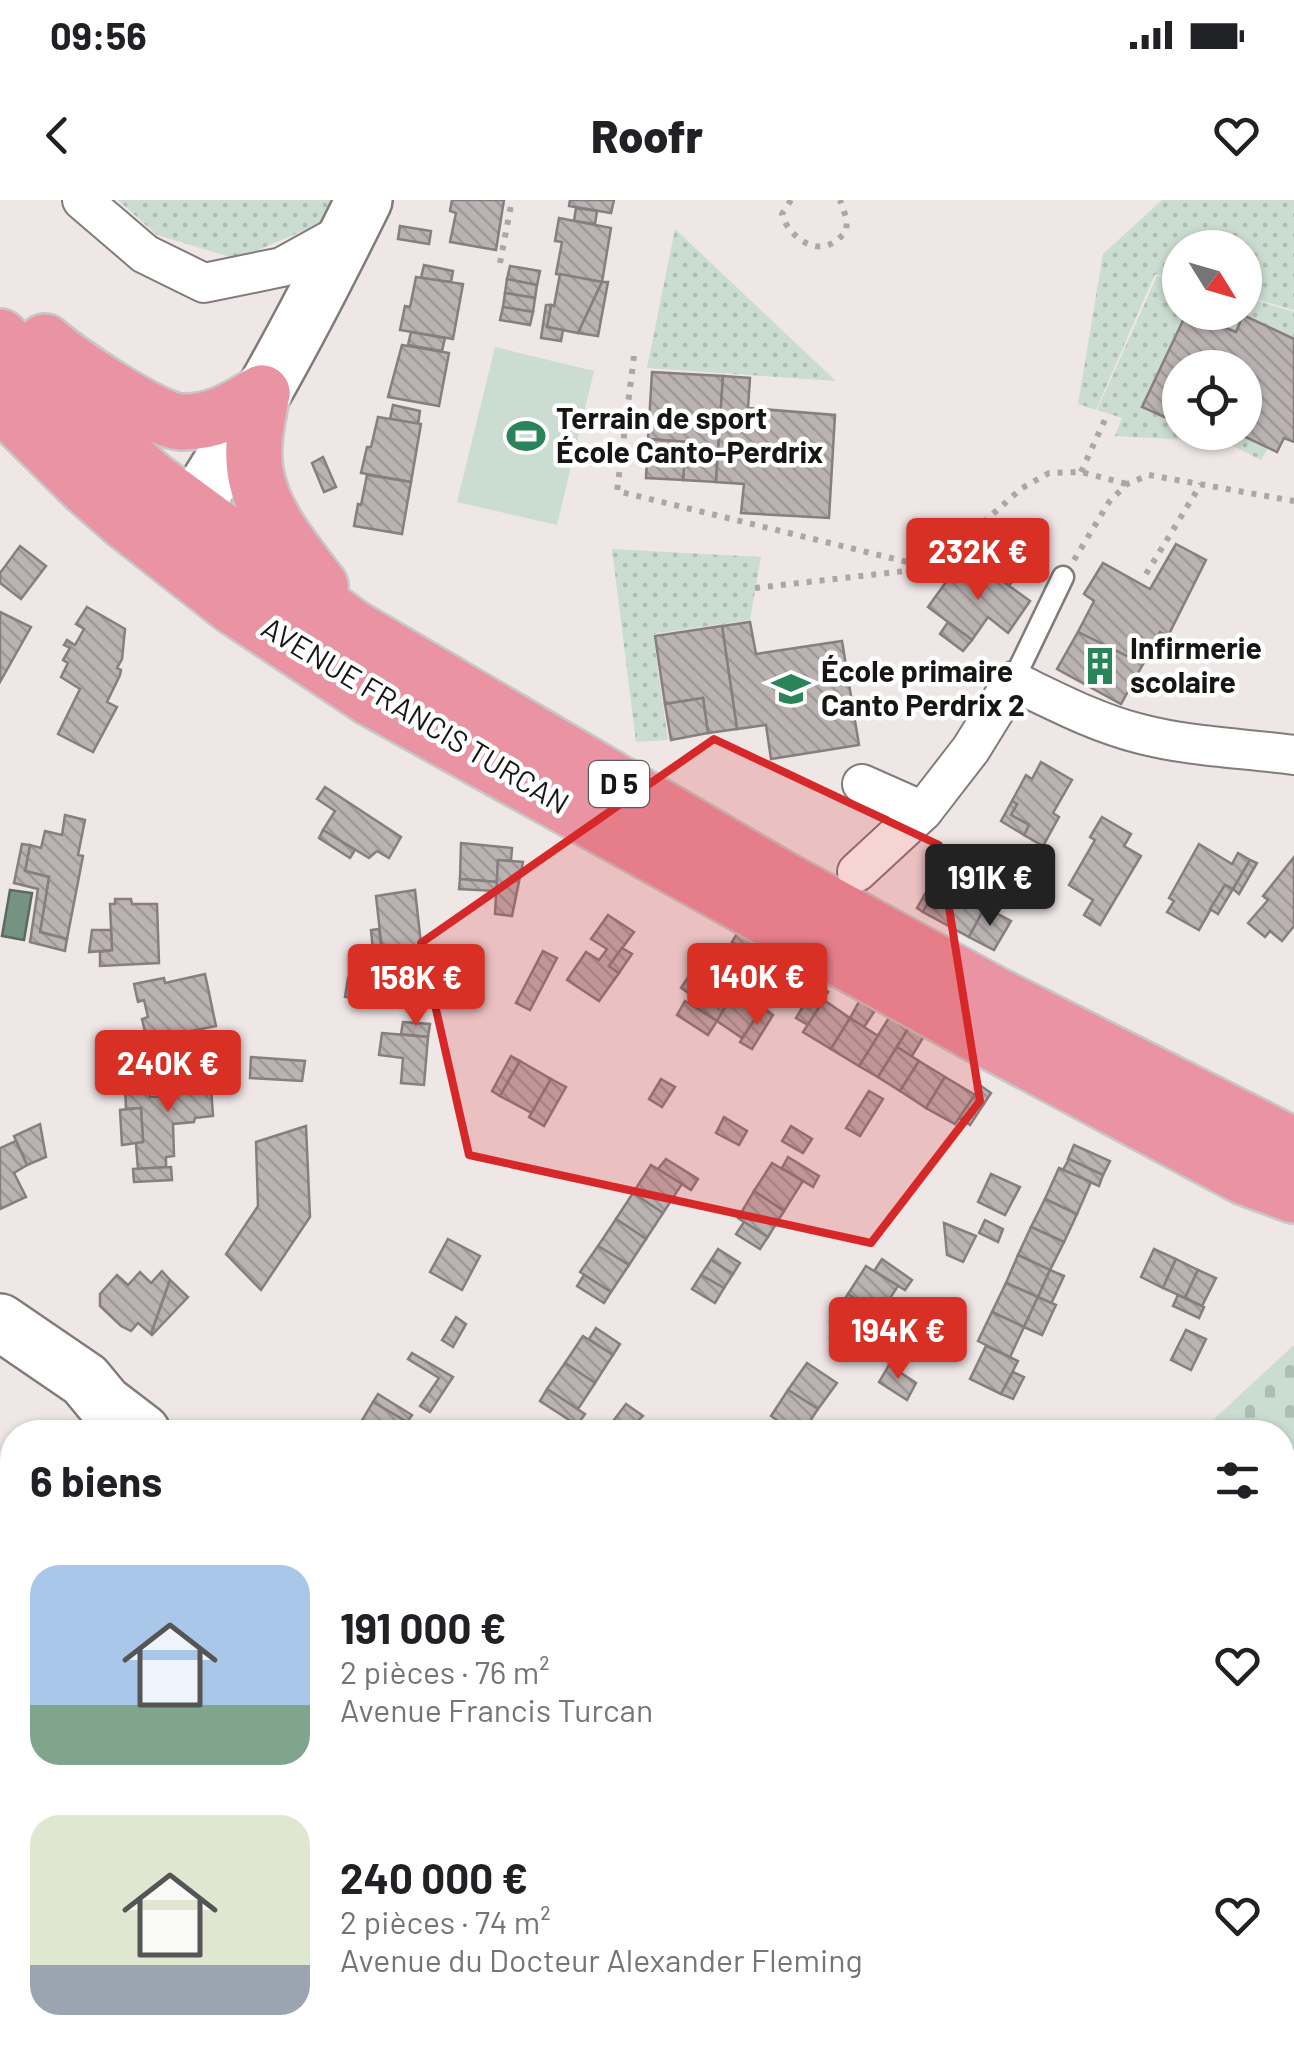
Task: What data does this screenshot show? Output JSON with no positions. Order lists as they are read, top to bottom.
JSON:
{
  "streets": {
    "main road": ["AVENUE FRANCIS TURCAN", "D 5"]
  },
  "places": {
    "sports": ["Terrain de sport École Canto-Perdrix"],
    "building": ["Infirmerie scolaire"],
    "school or university": ["École primaire Canto Perdrix 2"]
  },
  "north": "bottom right",
  "page": {
    "status": "09:56",
    "header": "Roofr",
    "price": [
      "232K €",
      "191K €",
      "140K €",
      "158K €",
      "240K €",
      "194K €"
    ],
    "heading": "6 biens",
    "list": [
      {
        "name": "191 000 €",
        "note": "2 pièces · 76 m² · Avenue Francis Turcan"
      },
      {
        "name": "240 000 €",
        "note": "2 pièces · 74 m² · Avenue du Docteur Alexander Fleming"
      }
    ]
  }
}
